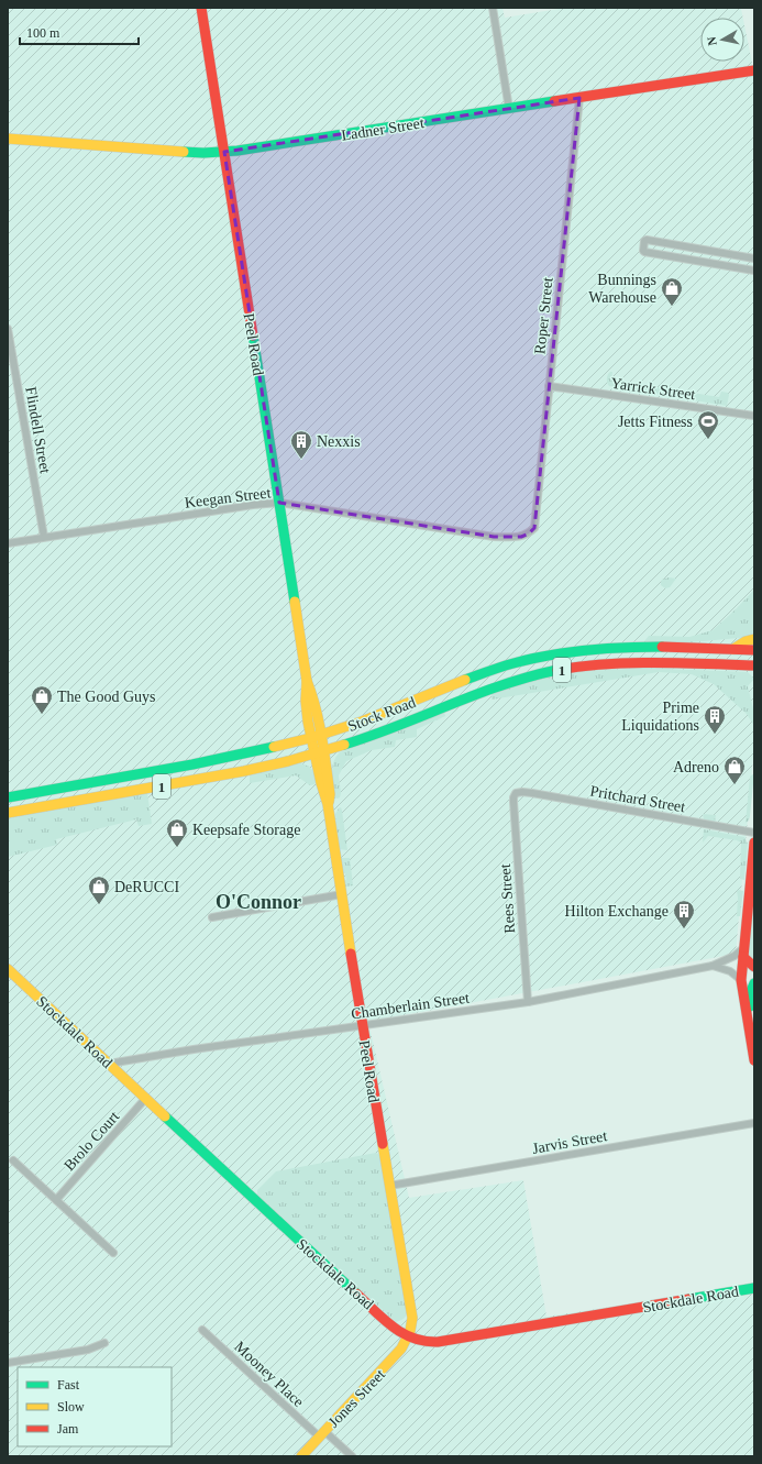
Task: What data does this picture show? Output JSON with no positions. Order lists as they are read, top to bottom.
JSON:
{
  "streets": {
    "main road": [
      "Ladner Street",
      "Peel Road",
      "1",
      "Stock Road",
      "Stockdale Road",
      "Jones Street"
    ],
    "street": [
      "Roper Street",
      "Yarrick Street",
      "Flindell Street",
      "Keegan Street",
      "Pritchard Street",
      "Rees Street",
      "Chamberlain Street",
      "Brolo Court",
      "Jarvis Street",
      "Mooney Place"
    ]
  },
  "crossings": [
    ["Ladner Street", "Roper Street"],
    ["Ladner Street", "Peel Road"],
    ["Roper Street", "Yarrick Street"],
    ["Roper Street", "Keegan Street"],
    ["Peel Road", "Keegan Street"],
    ["Peel Road", "Stock Road"],
    ["Peel Road", "Chamberlain Street"],
    ["Peel Road", "Stockdale Road"],
    ["Peel Road", "Jarvis Street"],
    ["Peel Road", "Jones Street"],
    ["Flindell Street", "Keegan Street"],
    ["Pritchard Street", "Rees Street"],
    ["Rees Street", "Chamberlain Street"],
    ["Chamberlain Street", "Stockdale Road"],
    ["Stockdale Road", "Brolo Court"],
    ["Stockdale Road", "Jones Street"],
    ["Mooney Place", "Jones Street"]
  ],
  "districts": ["O'Connor"],
  "places": {
    "shop": [
      "Bunnings Warehouse",
      "The Good Guys",
      "Adreno",
      "Keepsafe Storage",
      "DeRUCCI"
    ],
    "sports": ["Jetts Fitness"],
    "building": ["Nexxis", "Prime Liquidations", "Hilton Exchange"]
  },
  "legend": ["Fast", "Slow", "Jam"],
  "scale_bar": "100 m",
  "north": "left"
}
